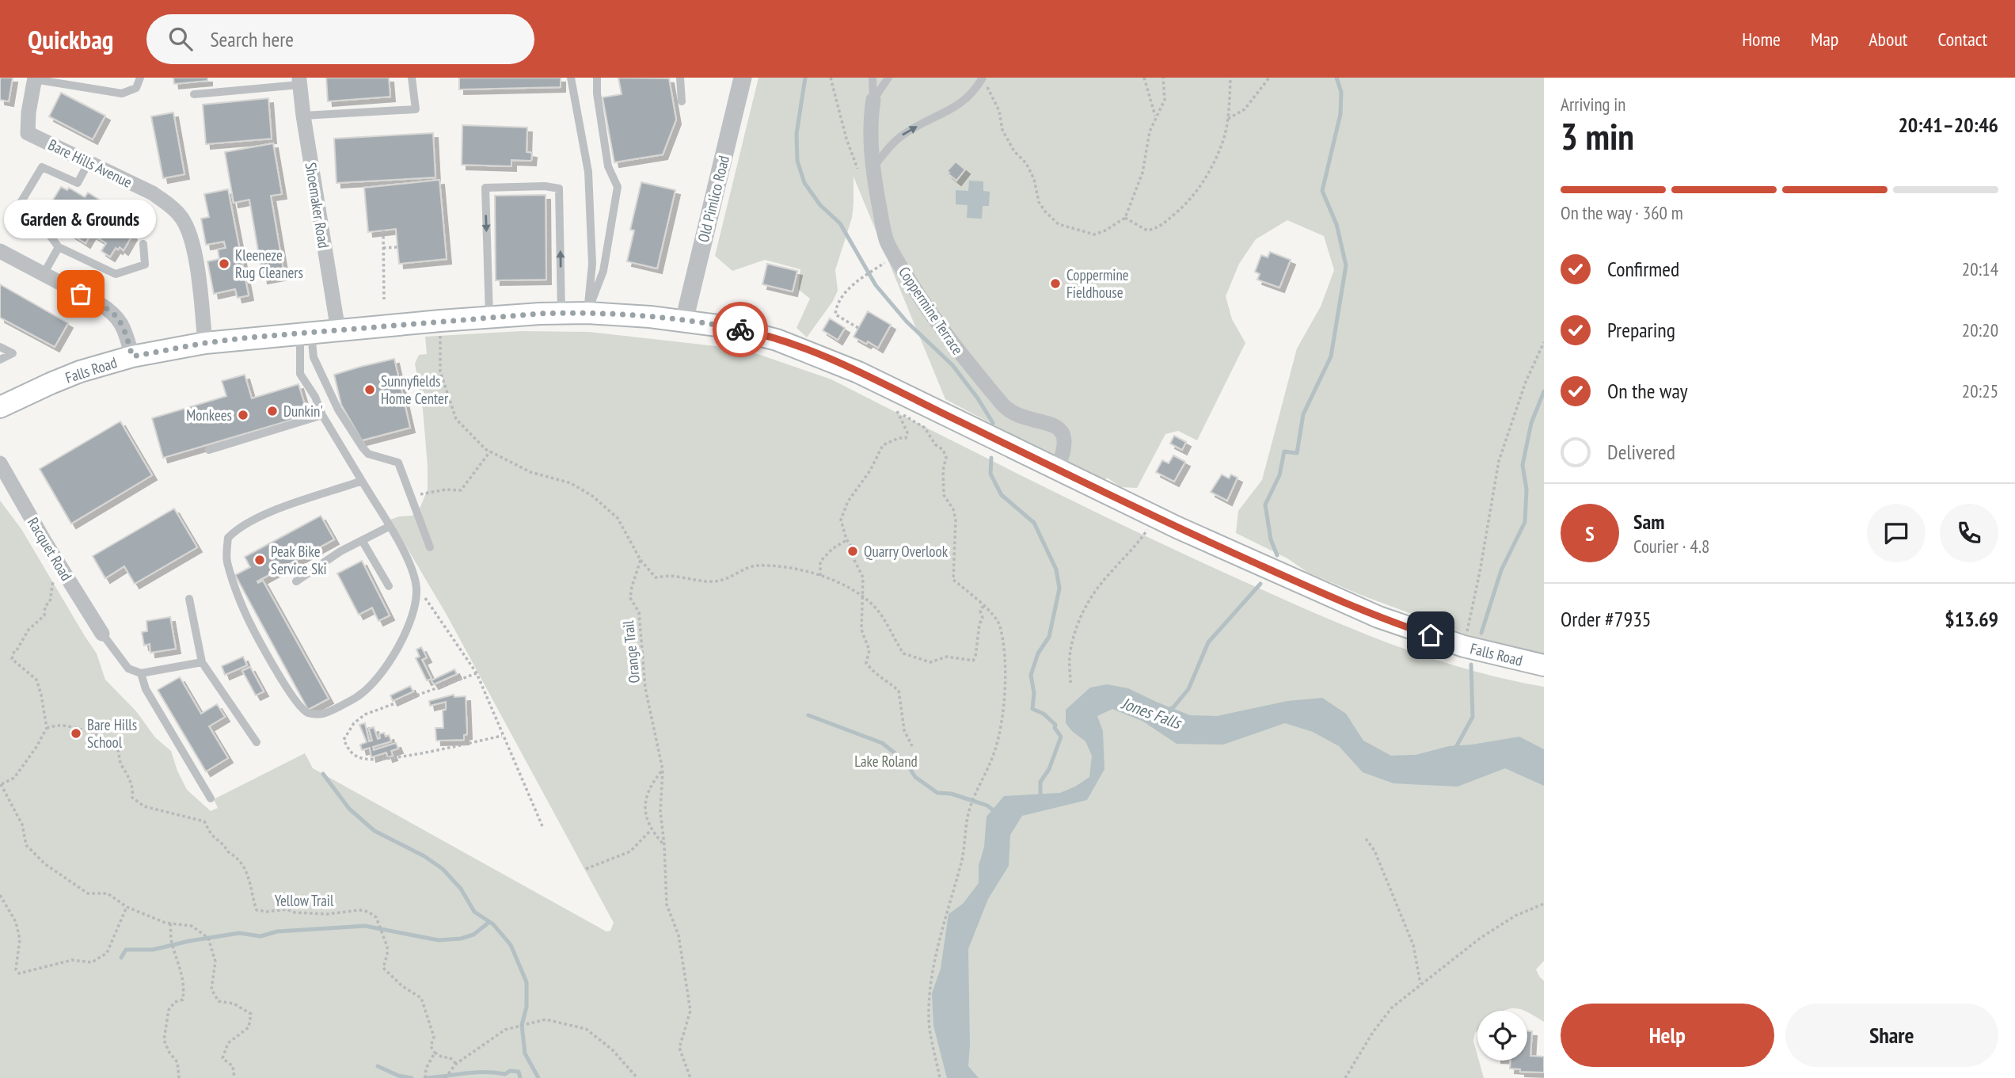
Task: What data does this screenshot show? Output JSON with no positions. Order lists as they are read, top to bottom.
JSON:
{
  "streets": {
    "main road": ["Falls Road"],
    "street": [
      "Bare Hills Avenue",
      "Old Pimlico Road",
      "Shoemaker Road",
      "Coppermine Terrace",
      "Racquet Road"
    ],
    "path": ["Orange Trail", "Yellow Trail"]
  },
  "crossings": [
    ["Bare Hills Avenue", "Falls Road"],
    ["Old Pimlico Road", "Falls Road"],
    ["Shoemaker Road", "Falls Road"],
    ["Coppermine Terrace", "Falls Road"]
  ],
  "water": ["Jones Falls"],
  "parks": ["Lake Roland"],
  "places": [
    "Kleeneze Rug Cleaners",
    "Coppermine Fieldhouse",
    "Garden & Grounds",
    "Sunnyfields Home Center",
    "Dunkin'",
    "Monkees",
    "Quarry Overlook",
    "Peak Bike Service Ski",
    "Bare Hills School"
  ],
  "page": {
    "header": "Quickbag",
    "search": "Search here",
    "nav": [
      "Home",
      "Map",
      "About",
      "Contact"
    ],
    "heading": ["3 min", "Arriving in", "20:41–20:46"],
    "panel": [
      "Sam",
      "Courier · 4.8",
      "Order #7935",
      "$13.69"
    ],
    "bar": "On the way · 360 m",
    "bubble": "Garden & Grounds",
    "list": [
      ["Confirmed", "20:14"],
      ["Preparing", "20:20"],
      ["On the way", "20:25"],
      "Delivered"
    ],
    "round": "S",
    "buttons": ["Help", "Share"]
  }
}
